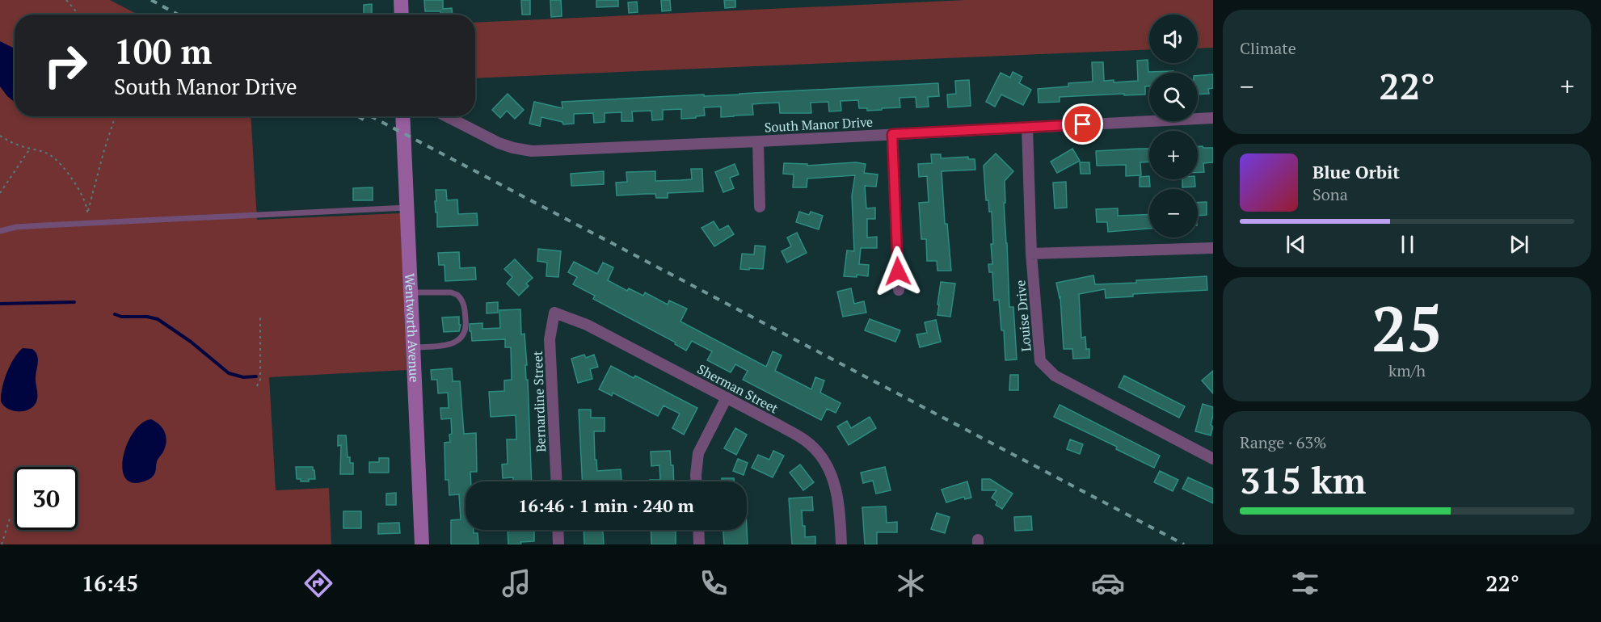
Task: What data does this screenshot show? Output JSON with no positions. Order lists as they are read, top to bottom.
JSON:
{
  "streets": {
    "street": [
      "South Manor Drive",
      "Louise Drive",
      "Wentworth Avenue",
      "Sherman Street",
      "Bernardine Street"
    ]
  },
  "crossings": [
    ["South Manor Drive", "Louise Drive"],
    ["Sherman Street", "Bernardine Street"]
  ],
  "page": {
    "tile": [
      "Climate",
      ["25", "km/h"],
      ["Range · 63%", "315 km"]
    ],
    "map_buttons": ["+", "−"],
    "turn": ["100 m", "South Manor Drive"],
    "heat": ["−", "22°", "+"],
    "song": ["Blue Orbit", "Sona"],
    "limit": "30",
    "trip": "16:46 · 1 min · 240 m",
    "tabs": ["16:45", "22°"]
  }
}
